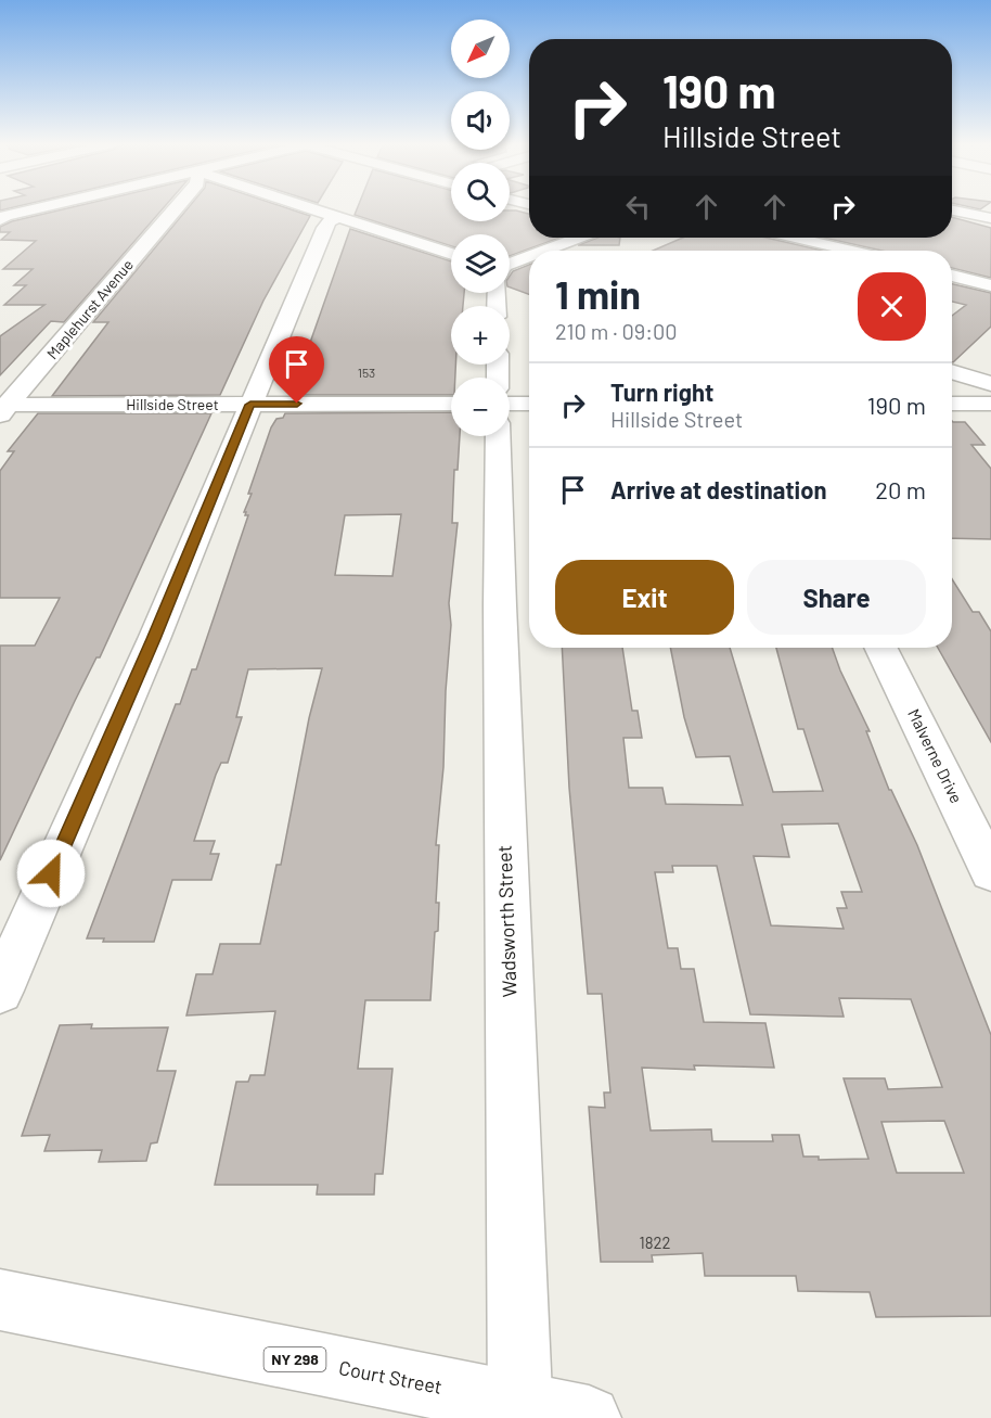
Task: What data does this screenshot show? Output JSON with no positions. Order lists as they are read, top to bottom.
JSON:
{
  "streets": {
    "street": [
      "Maplehurst Avenue",
      "Hillside Street",
      "Malverne Drive",
      "Wadsworth Street",
      "NY 298",
      "Court Street"
    ]
  },
  "crossings": [
    ["Maplehurst Avenue", "Hillside Street"],
    ["Wadsworth Street", "Court Street"]
  ],
  "house_numbers": ["153", "1822"],
  "north": "bottom left",
  "page": {
    "map_buttons": ["+", "−"],
    "turn": ["190 m", "Hillside Street"],
    "heading": ["1 min", "210 m · 09:00"],
    "list": [
      {
        "name": "Turn right",
        "note": "Hillside Street",
        "value": "190 m"
      },
      {
        "name": "Arrive at destination",
        "value": "20 m"
      }
    ],
    "buttons": ["Exit", "Share"]
  }
}
